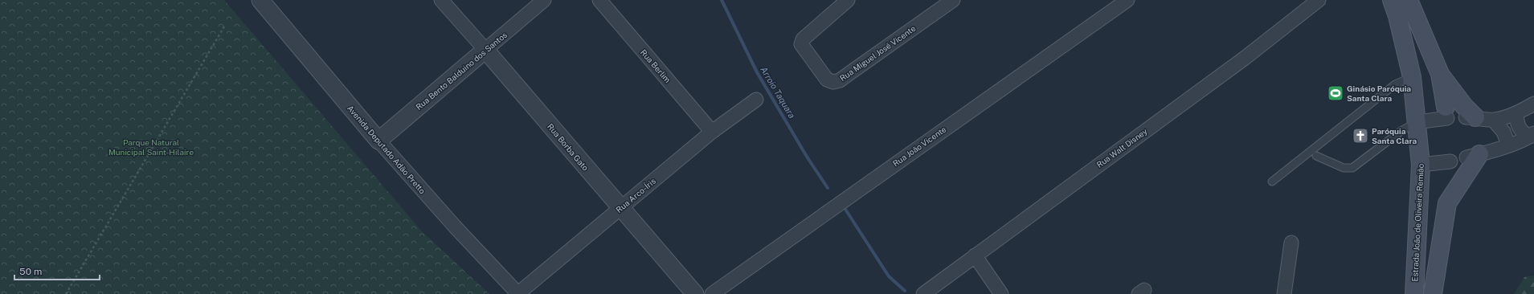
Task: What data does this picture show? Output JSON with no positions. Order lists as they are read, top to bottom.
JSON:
{
  "streets": {
    "main road": ["Estrada João de Oliveira Remião"],
    "street": [
      "Rua Miguel José Vicente",
      "Rua Berlim",
      "Rua Bento Balduino dos Santos",
      "Rua João Vicente",
      "Rua Borba Gato",
      "Rua Walt Disney",
      "Avenida Deputado Adão Pretto",
      "Rua Arco-Íris"
    ]
  },
  "crossings": [
    ["Rua Berlim", "Rua Arco-Íris"],
    ["Rua Bento Balduino dos Santos", "Rua Borba Gato"],
    ["Rua Bento Balduino dos Santos", "Avenida Deputado Adão Pretto"],
    ["Rua Borba Gato", "Rua Arco-Íris"],
    ["Avenida Deputado Adão Pretto", "Rua Arco-Íris"]
  ],
  "water": ["Arroio Taquara"],
  "parks": ["Parque Natural Municipal Saint-Hilaire"],
  "places": {
    "sports": ["Ginásio Paróquia Santa Clara"],
    "church": ["Paróquia Santa Clara"]
  },
  "scale_bar": "50 m"
}
